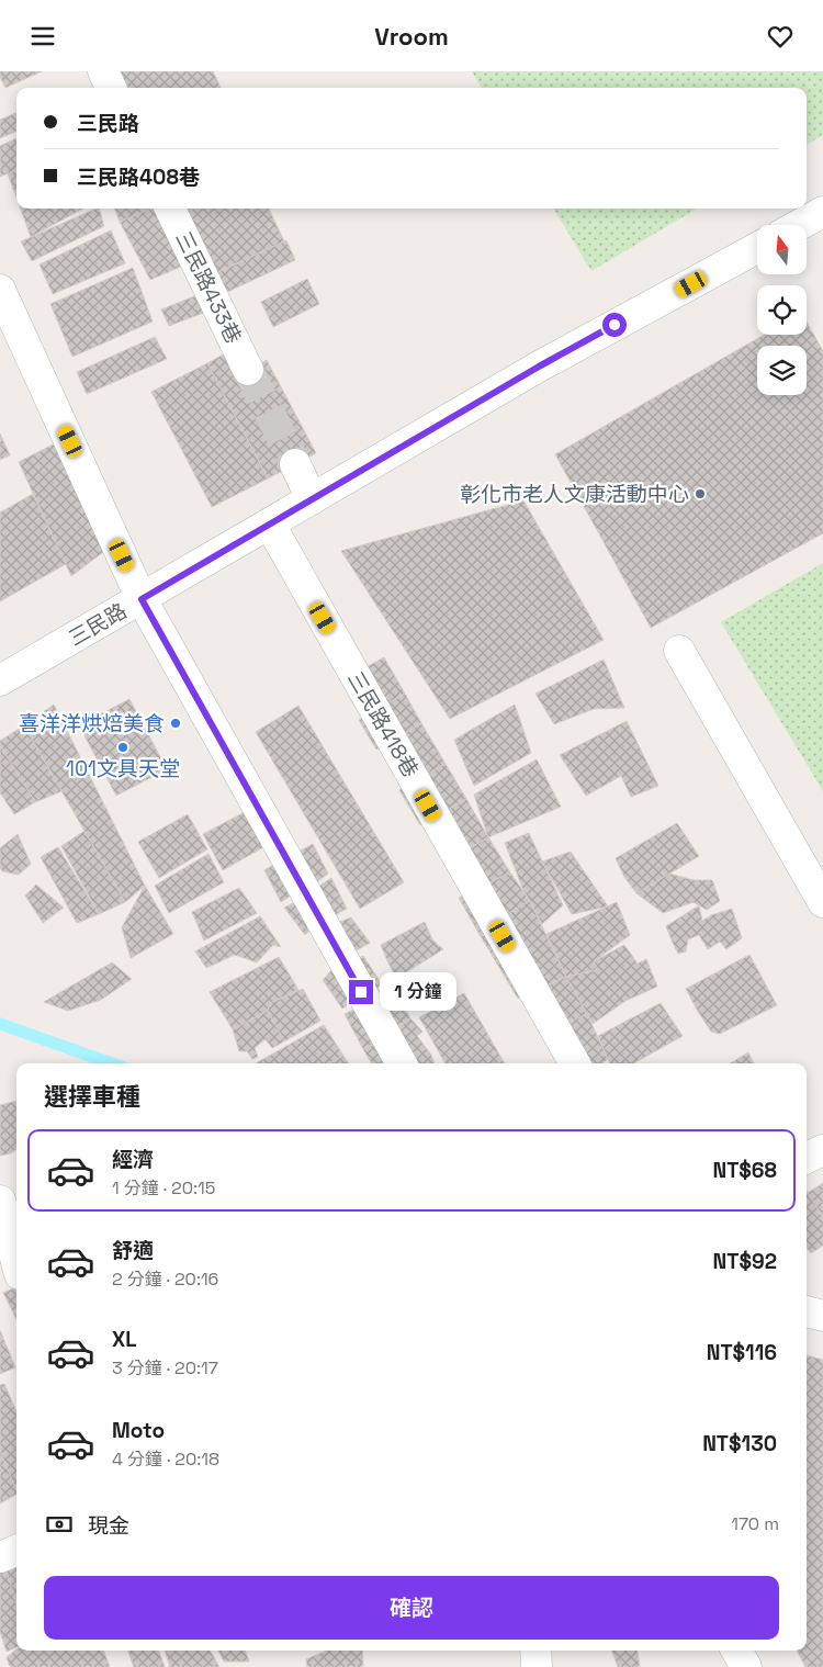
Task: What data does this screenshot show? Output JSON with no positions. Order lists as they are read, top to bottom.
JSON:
{
  "streets": {
    "street": ["三民路433巷", "三民路", "三民路418巷"]
  },
  "crossings": [
    ["三民路", "三民路418巷"]
  ],
  "places": ["彰化市老人文康活動中心", "喜洋洋烘焙美食", "101文具天堂"],
  "north": "top",
  "page": {
    "header": "Vroom",
    "banner": ["三民路", "三民路408巷"],
    "bubble": "1 分鐘",
    "heading": "選擇車種",
    "list": [
      {
        "name": "經濟",
        "note": "1 分鐘 · 20:15",
        "value": "NT$68"
      },
      {
        "name": "舒適",
        "note": "2 分鐘 · 20:16",
        "value": "NT$92"
      },
      {
        "name": "XL",
        "note": "3 分鐘 · 20:17",
        "value": "NT$116"
      },
      {
        "name": "Moto",
        "note": "4 分鐘 · 20:18",
        "value": "NT$130"
      }
    ],
    "pay": ["現金", "170 m"],
    "buttons": "確認"
  }
}
